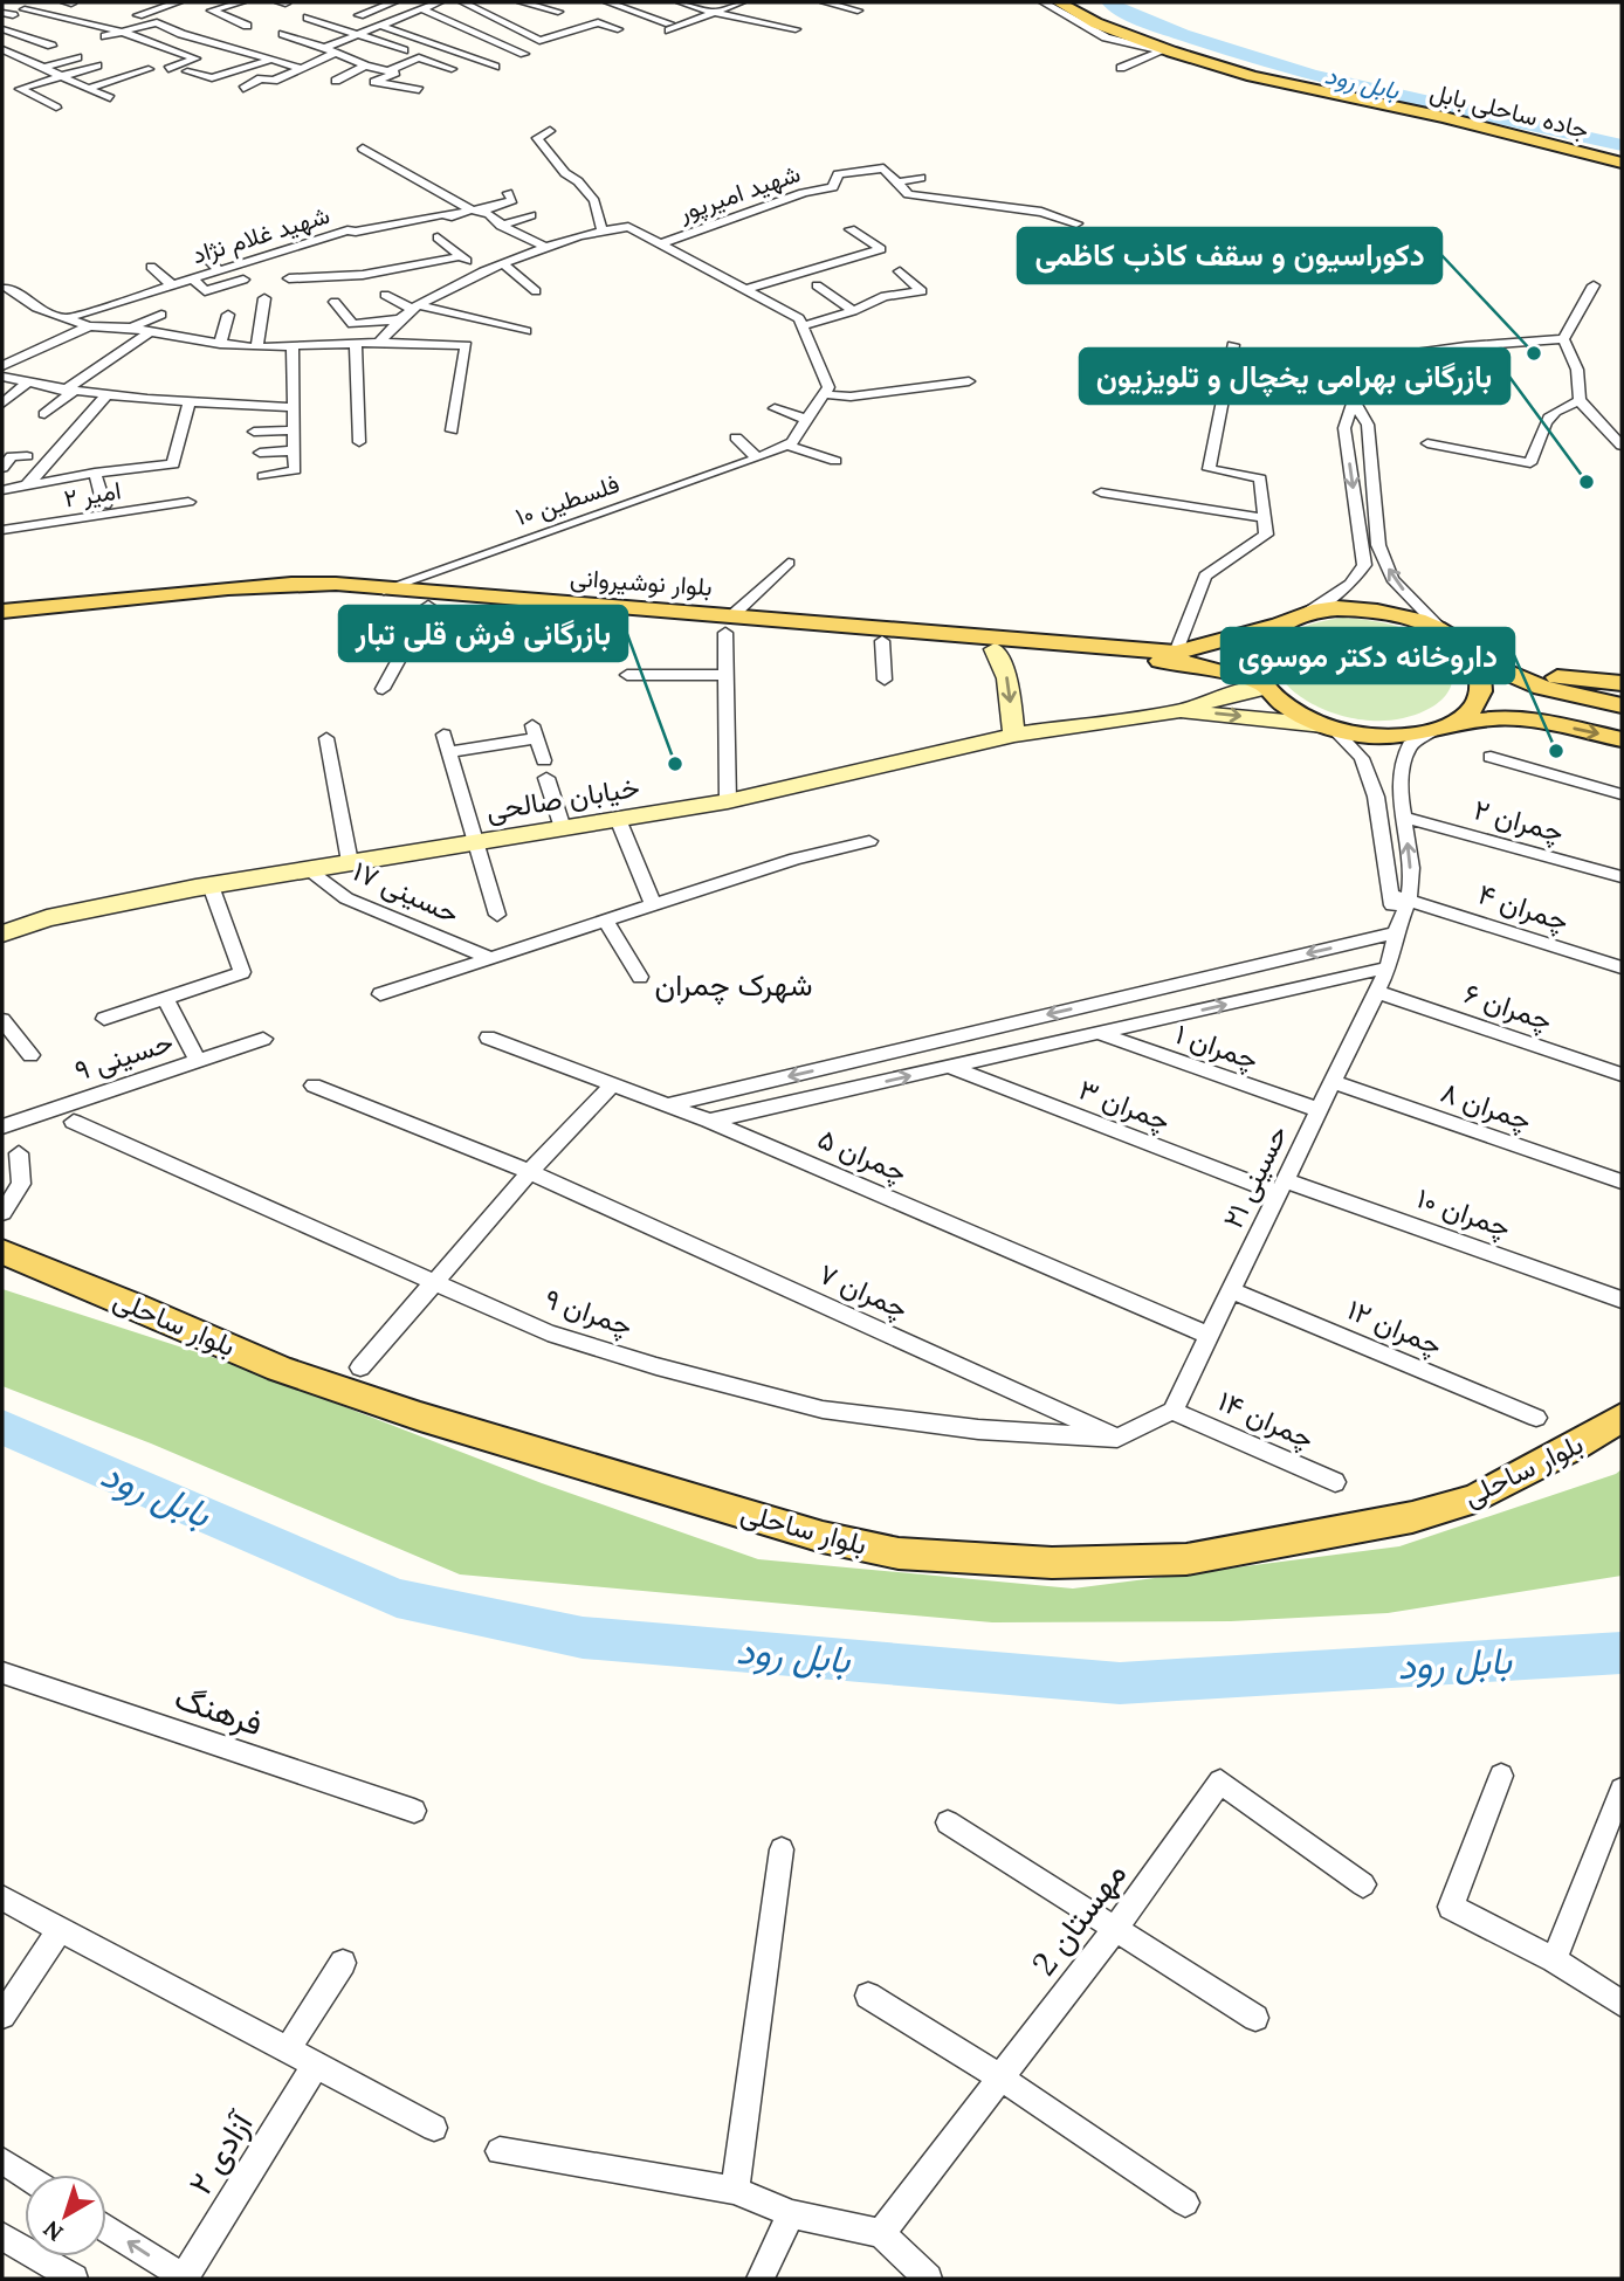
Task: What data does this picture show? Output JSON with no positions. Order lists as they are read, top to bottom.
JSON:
{
  "streets": {
    "main road": [
      "جاده ساحلی بابل",
      "بلوار نوشیروانی",
      "خيابان صالحی",
      "بلوار ساحلی"
    ],
    "street": [
      "شهید امیرپور",
      "شهید غلام نژاد",
      "امیر ۲",
      "فلسطین ۱۰",
      "چمران ۲",
      "حسینی ۱۷",
      "چمران ۴",
      "چمران ۶",
      "چمران ۱",
      "حسینی ٩",
      "چمران ۳",
      "چمران ۸",
      "چمران ۵",
      "حسینی ۲۱",
      "چمران ۱۰",
      "چمران ۷",
      "چمران ۹",
      "چمران ۱۲",
      "چمران ۱۴",
      "فرهنگ",
      "مهستان 2",
      "آزادی ۲"
    ]
  },
  "crossings": [
    ["فلسطین ۱۰", "بلوار نوشیروانی"],
    ["خيابان صالحی", "حسینی ۱۷"],
    ["چمران ۶", "حسینی ۲۱"],
    ["چمران ۱", "حسینی ۲۱"],
    ["چمران ۳", "حسینی ۲۱"],
    ["چمران ۳", "چمران ۱۰"],
    ["چمران ۸", "حسینی ۲۱"],
    ["چمران ۵", "حسینی ۲۱"],
    ["حسینی ۲۱", "چمران ۱۰"],
    ["حسینی ۲۱", "چمران ۱۲"],
    ["حسینی ۲۱", "چمران ۱۴"],
    ["چمران ۷", "چمران ۹"]
  ],
  "districts": ["شهرک چمران"],
  "water": ["بابل رود"],
  "places": [
    "دکوراسیون و سقف کاذب کاظمی",
    "بازرگانی بهرامی یخچال و تلویزیون",
    "داروخانه دکتر موسوی",
    "بازرگانی فرش قلی تبار"
  ],
  "north": "bottom left"
}
